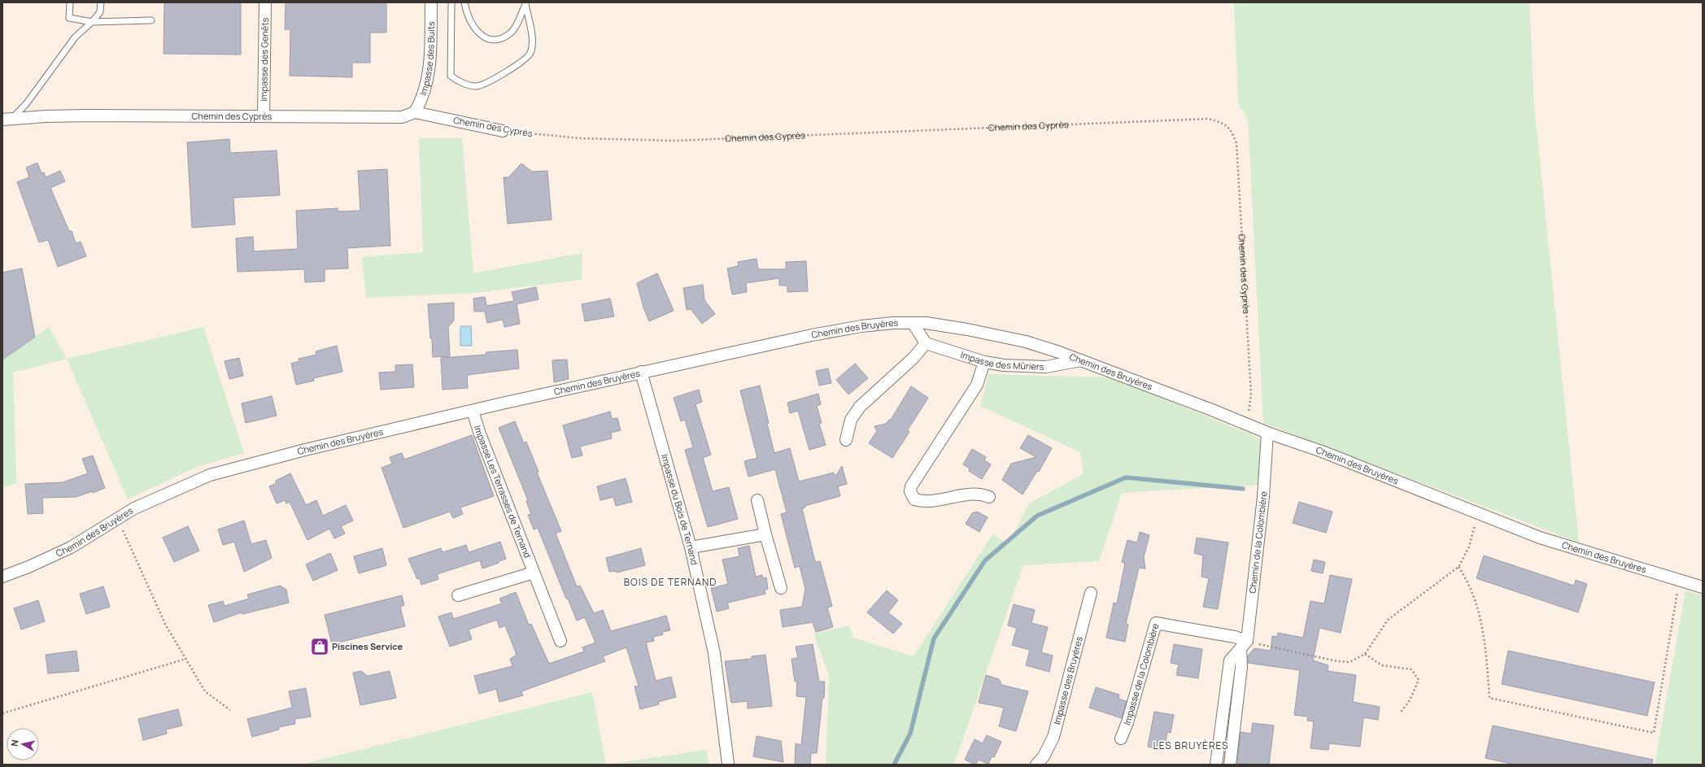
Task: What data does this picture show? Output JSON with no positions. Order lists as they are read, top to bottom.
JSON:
{
  "streets": {
    "street": [
      "Impasse des Buits",
      "Impasse des Genêts",
      "Chemin des Cyprès",
      "Chemin des Bruyères",
      "Impasse des Mûriers",
      "Impasse Les Terrasses de Ternand",
      "Impasse du Bois de Ternand",
      "Chemin de la Colombière",
      "Impasse de la Colombière",
      "Impasse des Bruyères"
    ]
  },
  "crossings": [
    ["Impasse des Buits", "Chemin des Cyprès"],
    ["Impasse des Genêts", "Chemin des Cyprès"],
    ["Chemin des Cyprès", "Chemin des Bruyères"],
    ["Chemin des Bruyères", "Impasse des Mûriers"],
    ["Chemin des Bruyères", "Impasse Les Terrasses de Ternand"],
    ["Chemin des Bruyères", "Impasse du Bois de Ternand"],
    ["Chemin des Bruyères", "Chemin de la Colombière"],
    ["Chemin de la Colombière", "Impasse de la Colombière"]
  ],
  "districts": ["BOIS DE TERNAND", "LES BRUYÈRES"],
  "places": {
    "shop": ["Piscines Service"]
  },
  "north": "left"
}
